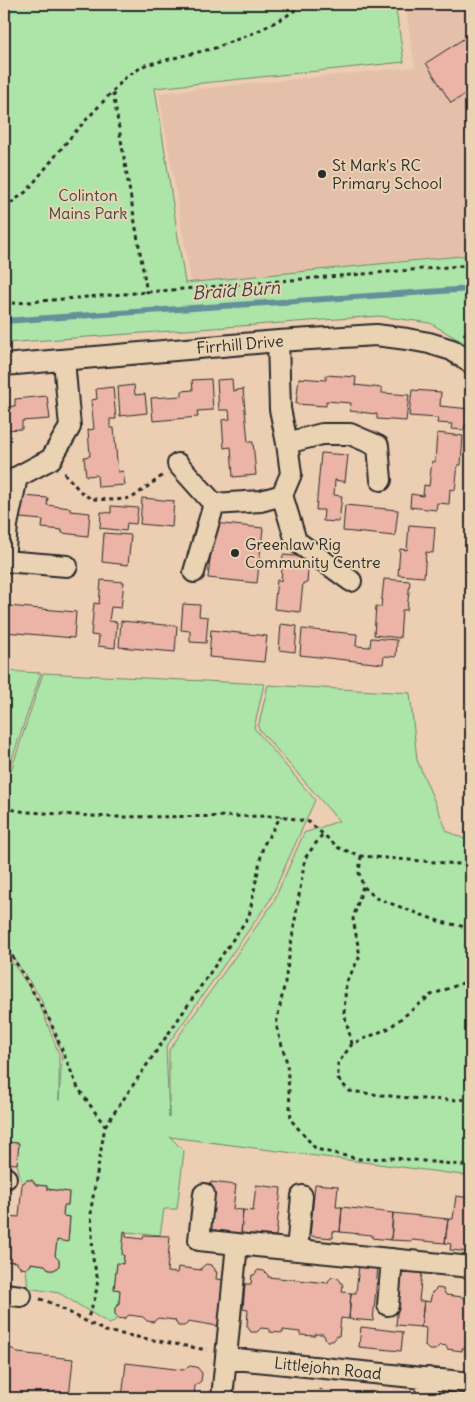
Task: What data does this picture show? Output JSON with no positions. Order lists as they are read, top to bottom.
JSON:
{
  "streets": {
    "street": ["Firrhill Drive", "Littlejohn Road"]
  },
  "water": ["Braid Burn"],
  "parks": ["Colinton Mains Park"],
  "places": ["St Mark's RC Primary School", "Greenlaw Rig Community Centre"]
}
